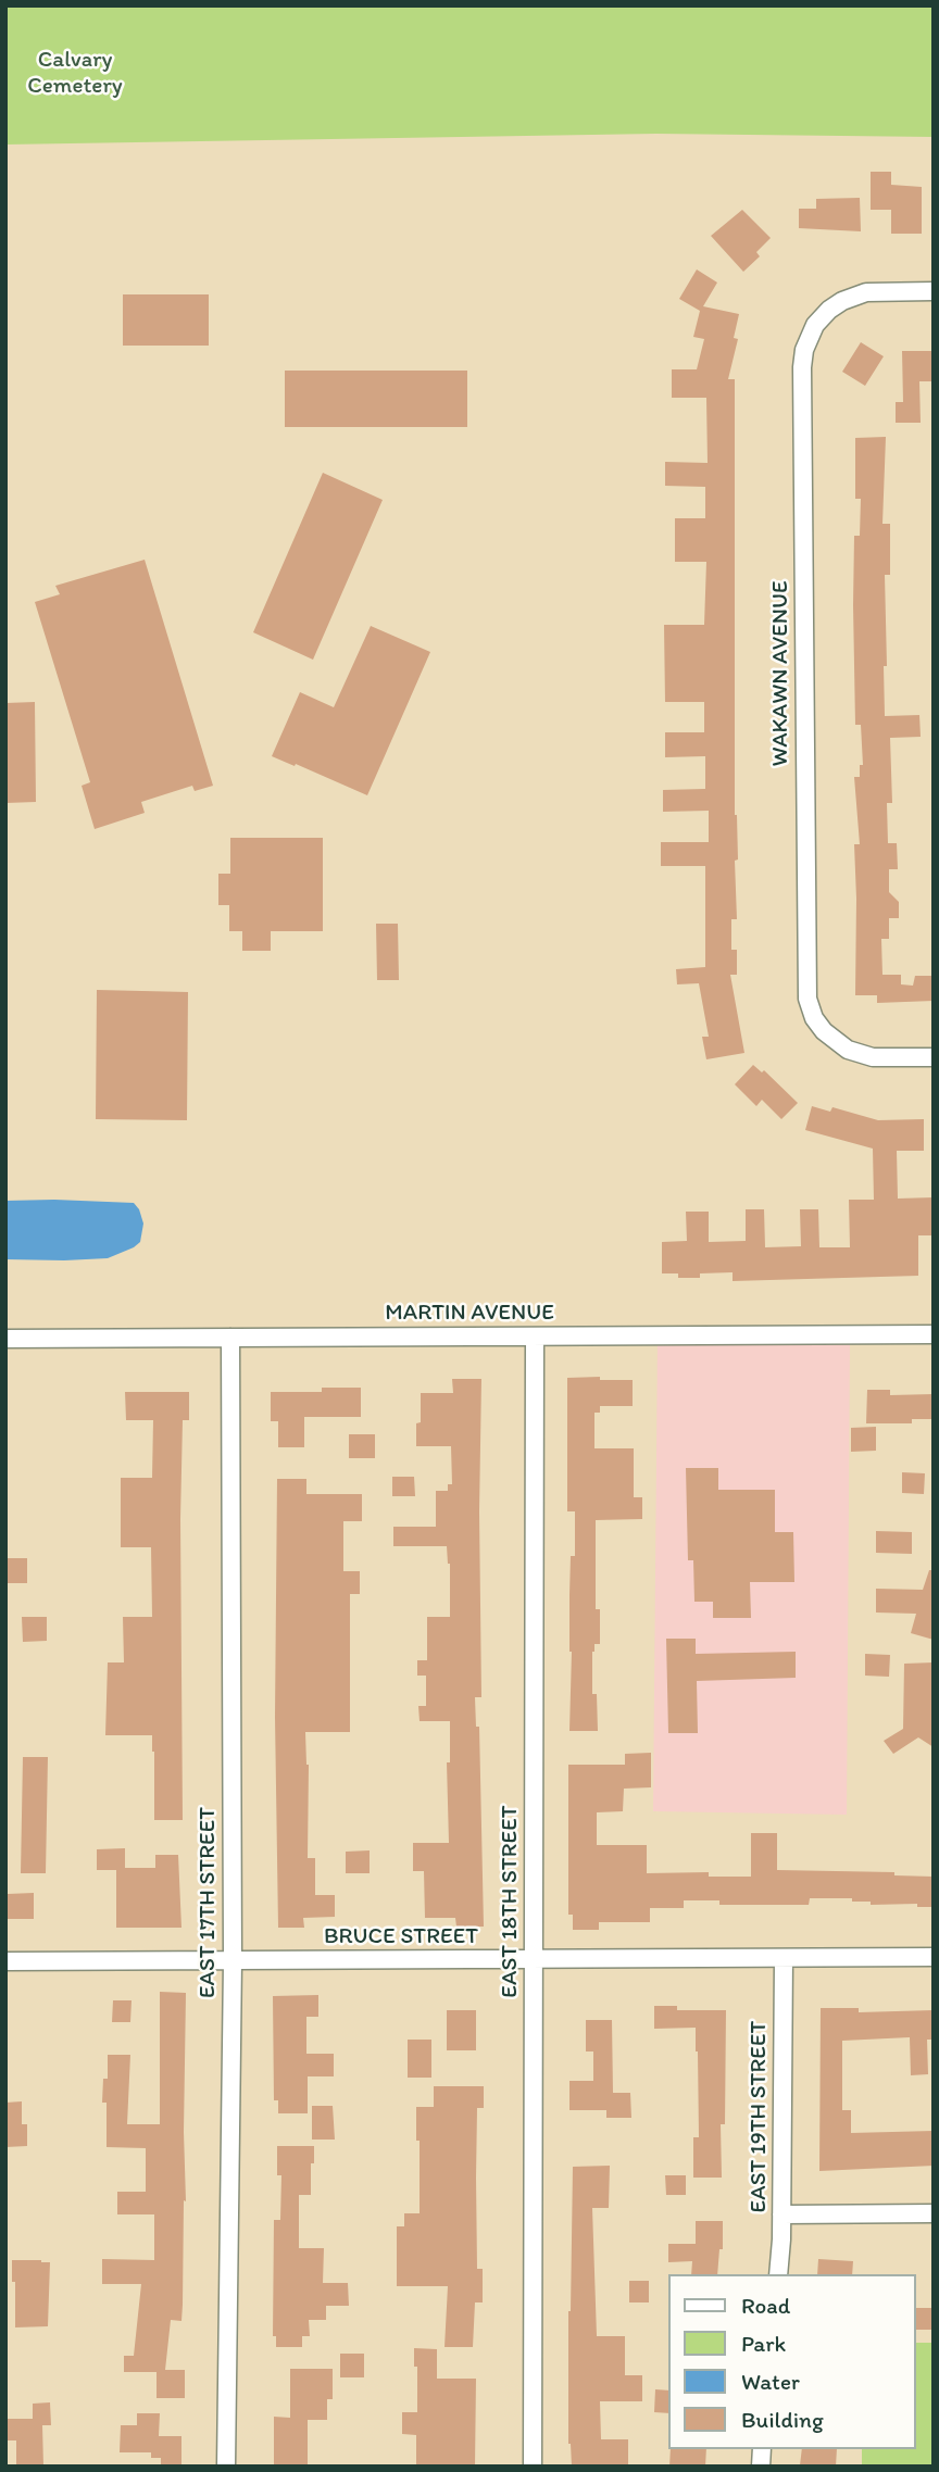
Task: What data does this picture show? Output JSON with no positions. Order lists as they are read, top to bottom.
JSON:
{
  "streets": {
    "street": [
      "WAKAWN AVENUE",
      "MARTIN AVENUE",
      "EAST 18TH STREET",
      "EAST 17TH STREET",
      "BRUCE STREET",
      "EAST 19TH STREET"
    ]
  },
  "crossings": [
    ["MARTIN AVENUE", "EAST 18TH STREET"],
    ["MARTIN AVENUE", "EAST 17TH STREET"],
    ["EAST 18TH STREET", "BRUCE STREET"],
    ["EAST 17TH STREET", "BRUCE STREET"],
    ["BRUCE STREET", "EAST 19TH STREET"]
  ],
  "parks": ["Calvary Cemetery"],
  "legend": [
    "Road",
    "Park",
    "Water",
    "Building"
  ]
}
